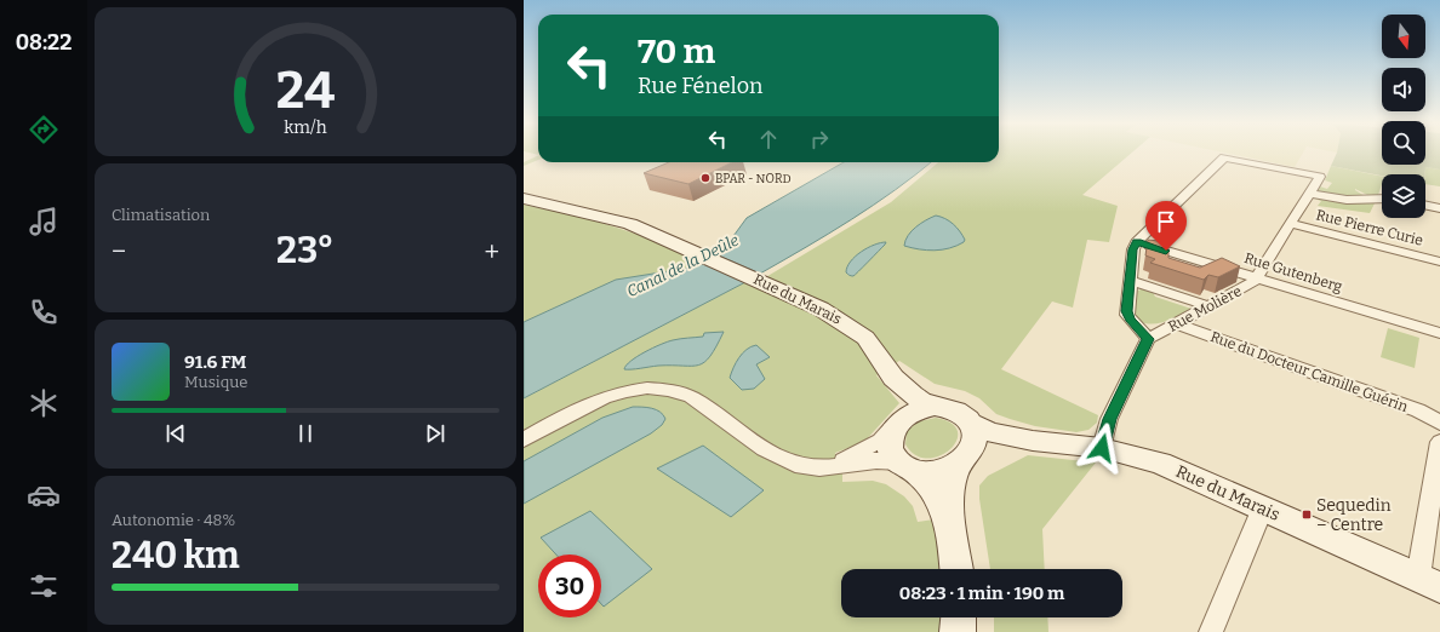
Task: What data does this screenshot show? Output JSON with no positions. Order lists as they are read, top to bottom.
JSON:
{
  "streets": {
    "street": [
      "Rue Pierre Curie",
      "Rue Gutenberg",
      "Rue du Marais",
      "Rue Molière",
      "Rue du Docteur Camille Guérin"
    ]
  },
  "crossings": [
    ["Rue Pierre Curie", "Rue Molière"],
    ["Rue Gutenberg", "Rue Molière"],
    ["Rue Molière", "Rue du Docteur Camille Guérin"]
  ],
  "water": ["Canal de la Deûle"],
  "places": {
    "other": ["BPAR - NORD"],
    "transit": ["Sequedin – Centre"]
  },
  "north": "bottom",
  "page": {
    "tabs": "08:22",
    "turn": ["70 m", "Rue Fénelon"],
    "tile": [
      "Climatisation",
      ["Autonomie · 48%", "240 km"]
    ],
    "heat": ["−", "23°", "+"],
    "song": ["91.6 FM", "Musique"],
    "limit": "30",
    "trip": "08:23 · 1 min · 190 m",
    "gauge": ["24", "km/h"]
  }
}
